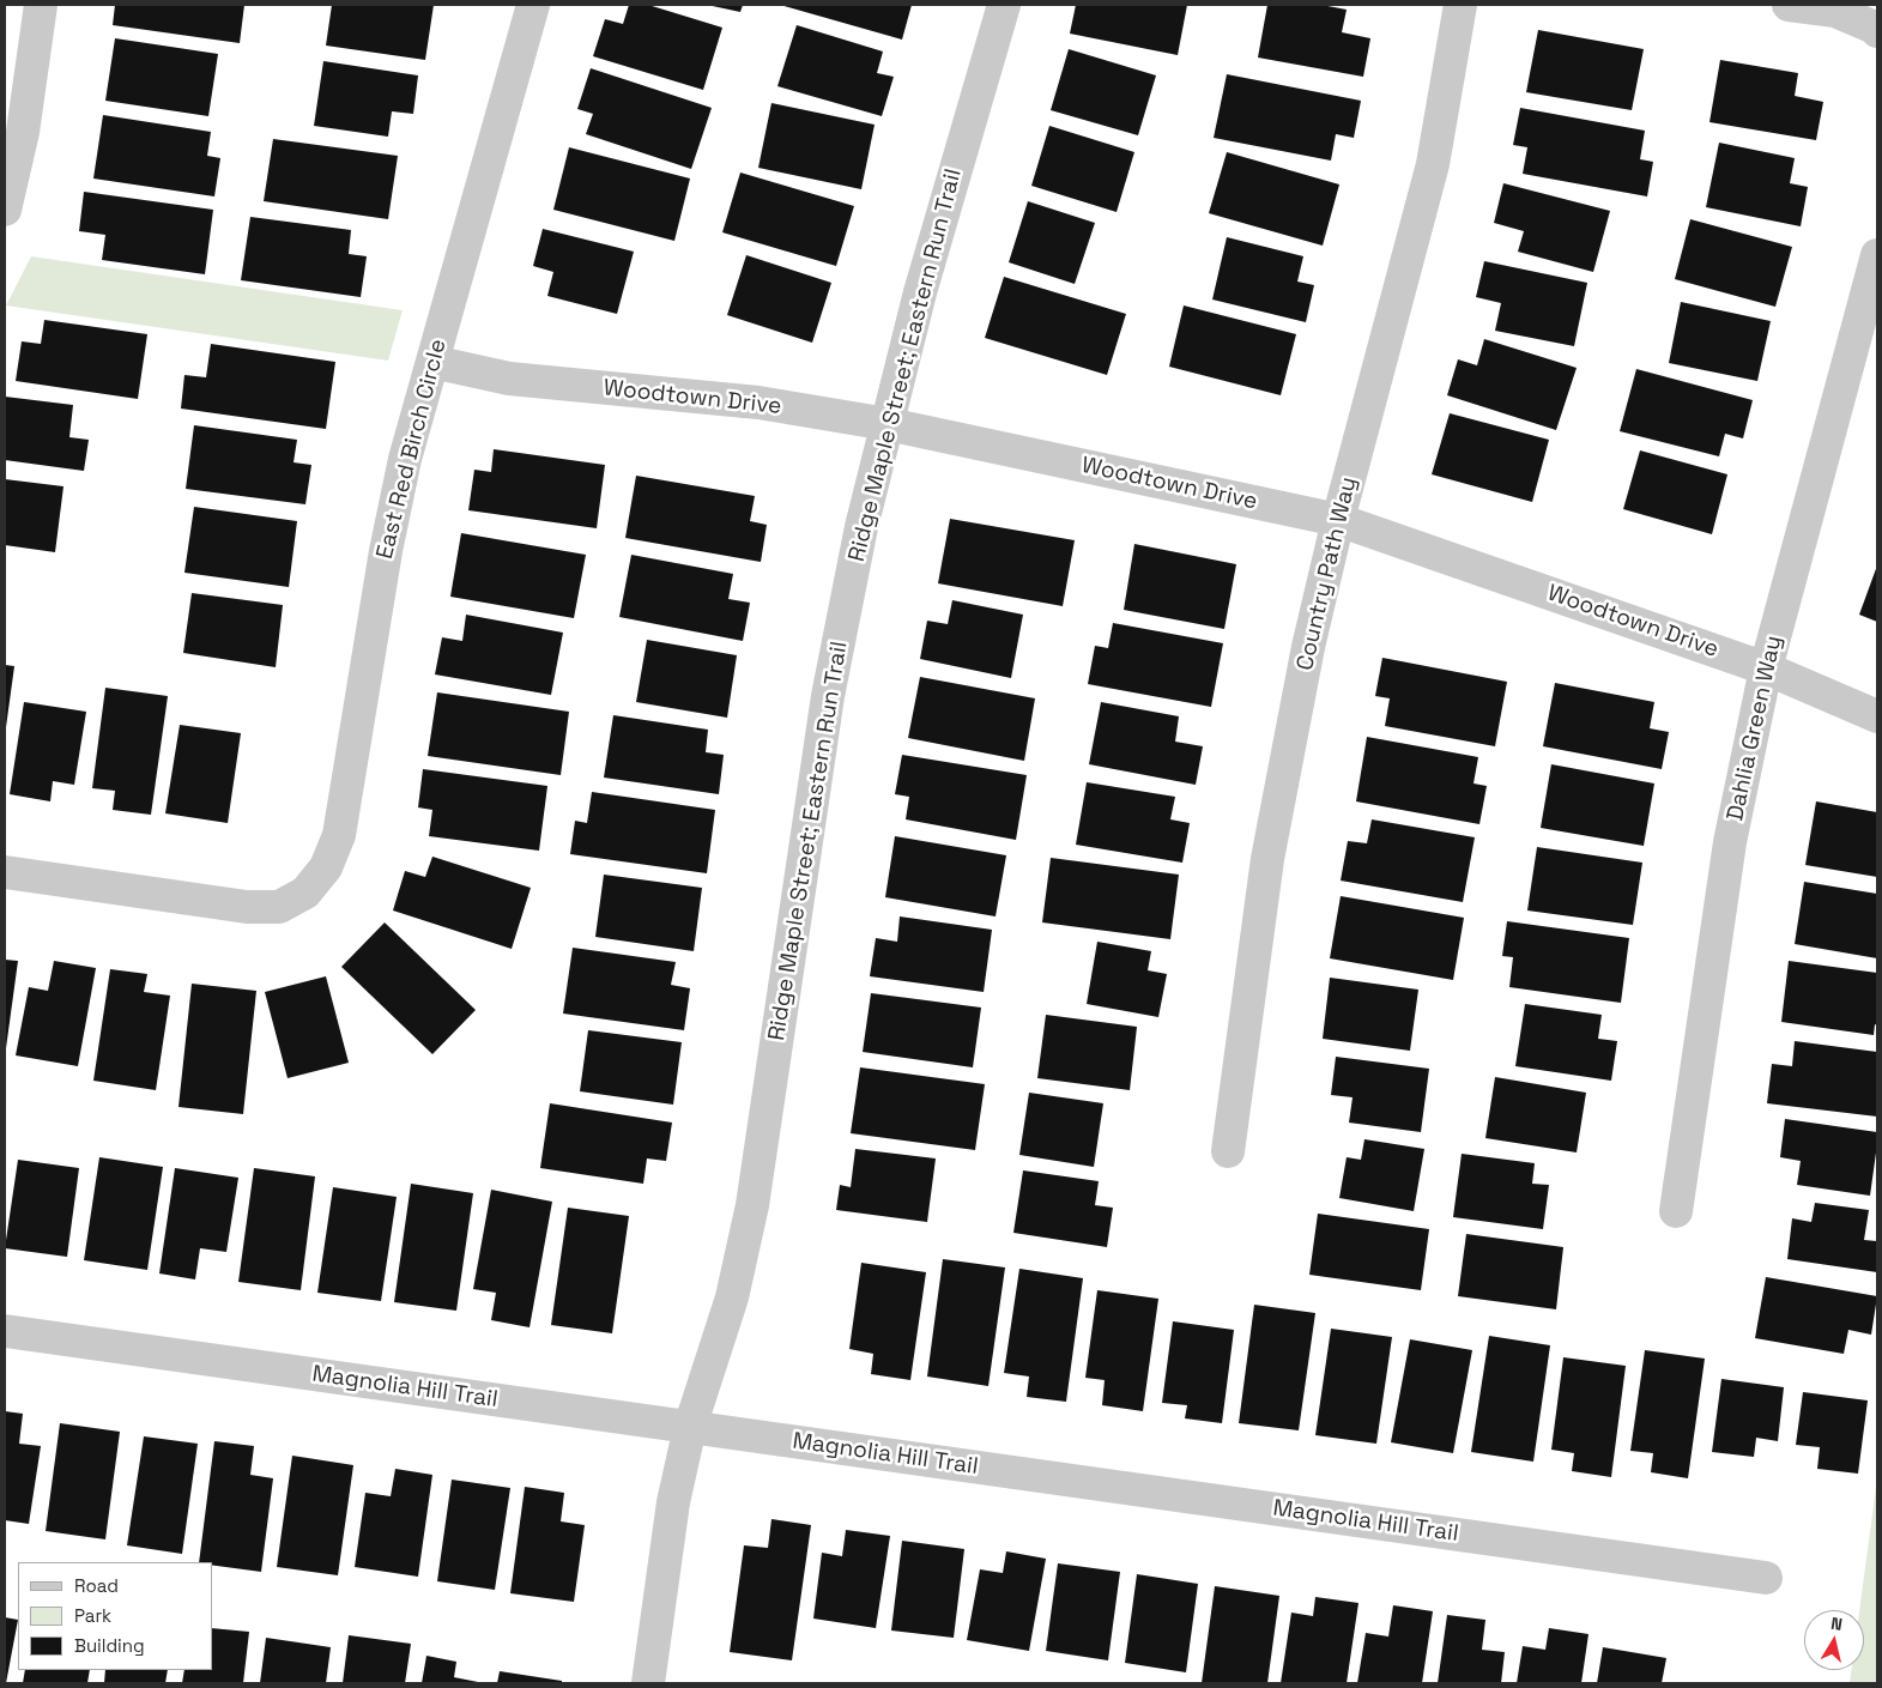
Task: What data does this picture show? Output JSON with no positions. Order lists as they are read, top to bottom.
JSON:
{
  "streets": {
    "street": [
      "Ridge Maple Street; Eastern Run Trail",
      "Woodtown Drive",
      "East Red Birch Circle",
      "Country Path Way",
      "Dahlia Green Way",
      "Magnolia Hill Trail"
    ]
  },
  "crossings": [
    ["Ridge Maple Street; Eastern Run Trail", "Woodtown Drive"],
    ["Ridge Maple Street; Eastern Run Trail", "Magnolia Hill Trail"],
    ["Woodtown Drive", "East Red Birch Circle"],
    ["Woodtown Drive", "Country Path Way"],
    ["Woodtown Drive", "Dahlia Green Way"]
  ],
  "legend": ["Road", "Park", "Building"],
  "north": "top"
}
